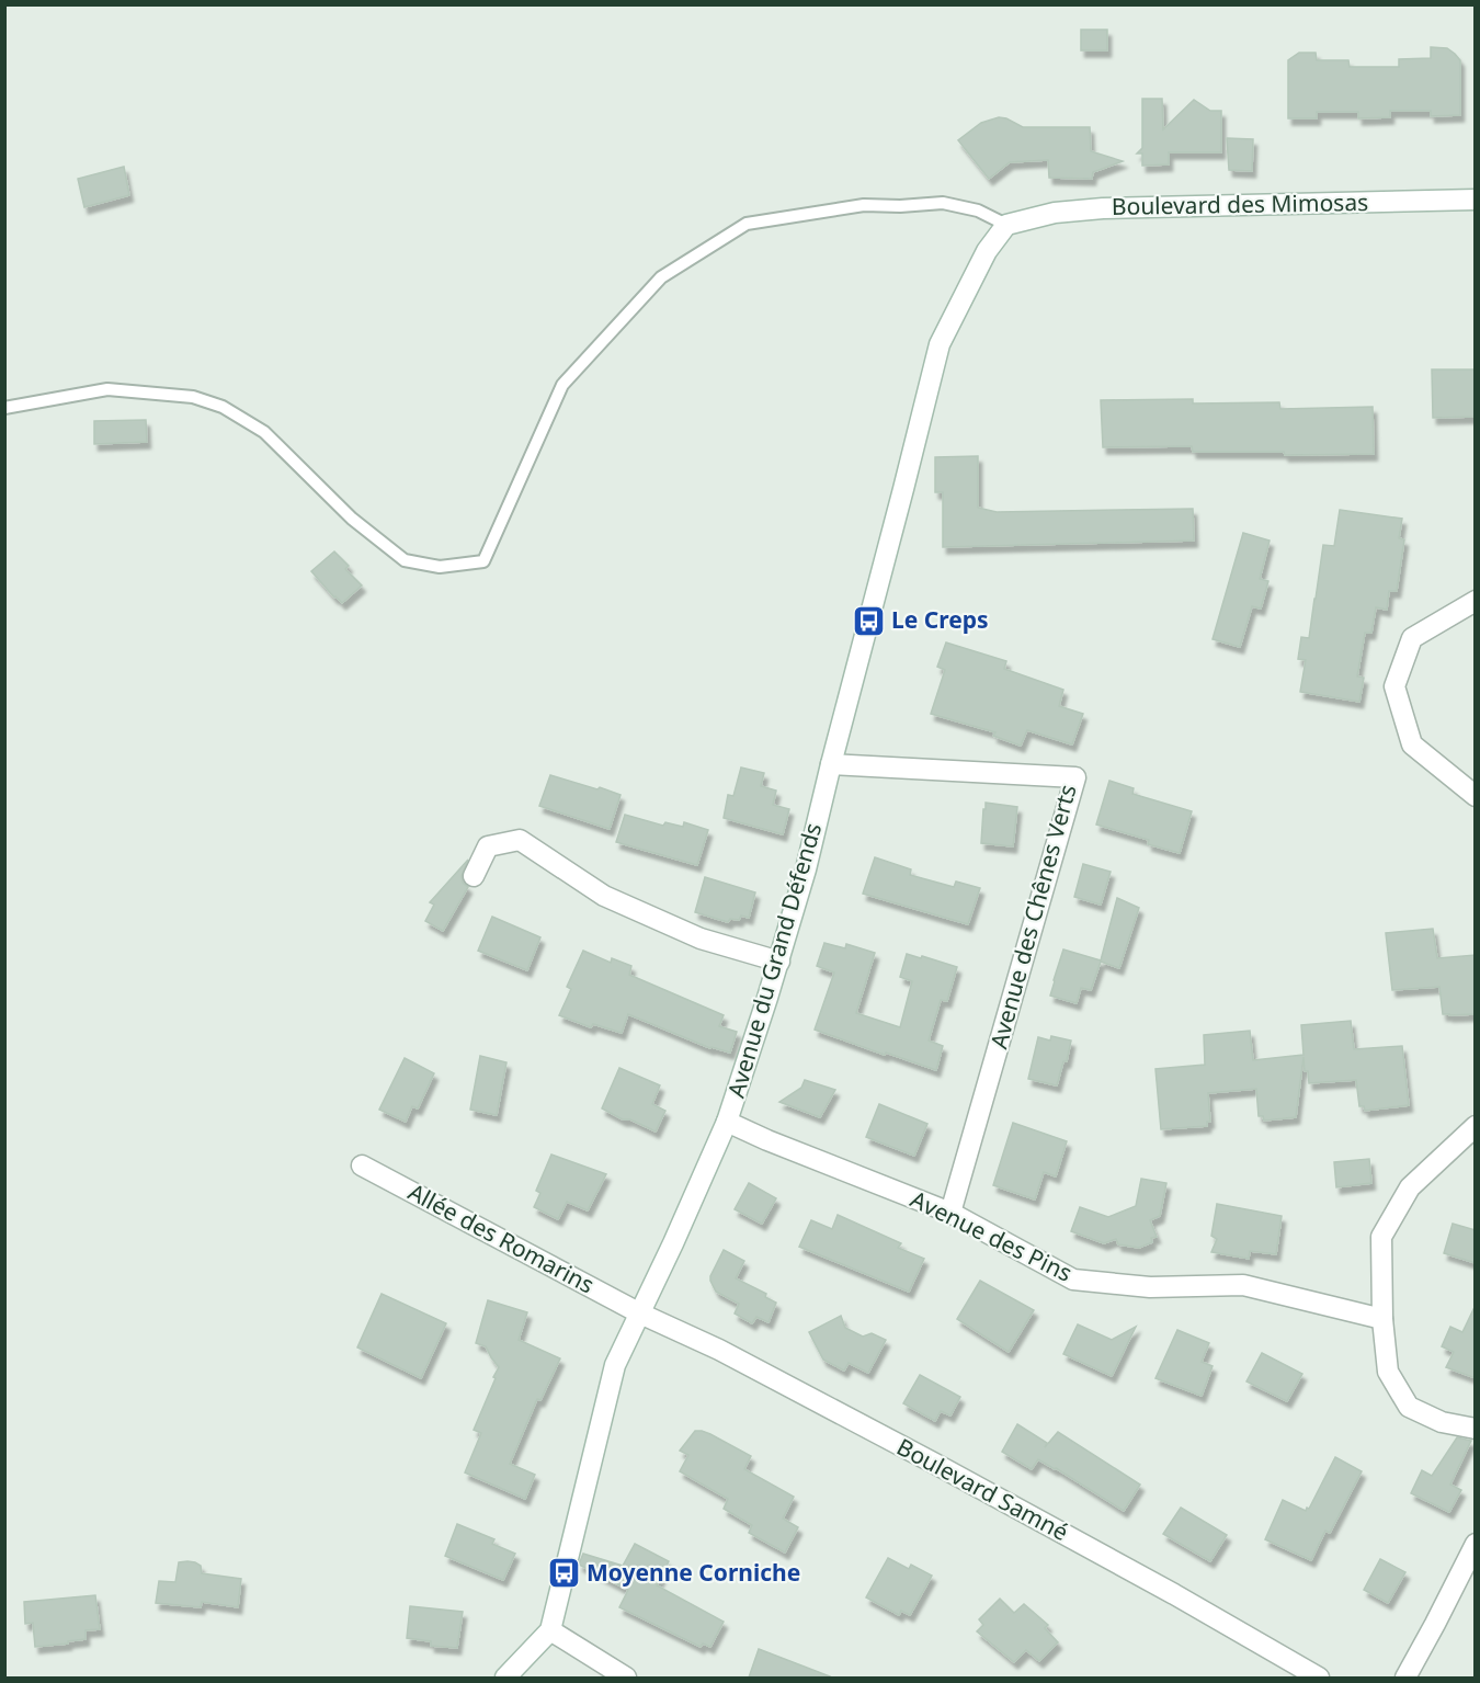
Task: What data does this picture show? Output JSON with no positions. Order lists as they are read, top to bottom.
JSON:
{
  "streets": {
    "street": [
      "Boulevard des Mimosas",
      "Avenue des Chênes Verts",
      "Avenue du Grand Défends",
      "Avenue des Pins",
      "Allée des Romarins",
      "Boulevard Samné"
    ]
  },
  "crossings": [
    ["Boulevard des Mimosas", "Avenue du Grand Défends"],
    ["Avenue des Chênes Verts", "Avenue du Grand Défends"],
    ["Avenue des Chênes Verts", "Avenue des Pins"],
    ["Avenue du Grand Défends", "Avenue des Pins"],
    ["Avenue du Grand Défends", "Allée des Romarins"],
    ["Avenue du Grand Défends", "Boulevard Samné"],
    ["Allée des Romarins", "Boulevard Samné"]
  ],
  "places": {
    "bus stop": ["Le Creps", "Moyenne Corniche"]
  }
}
